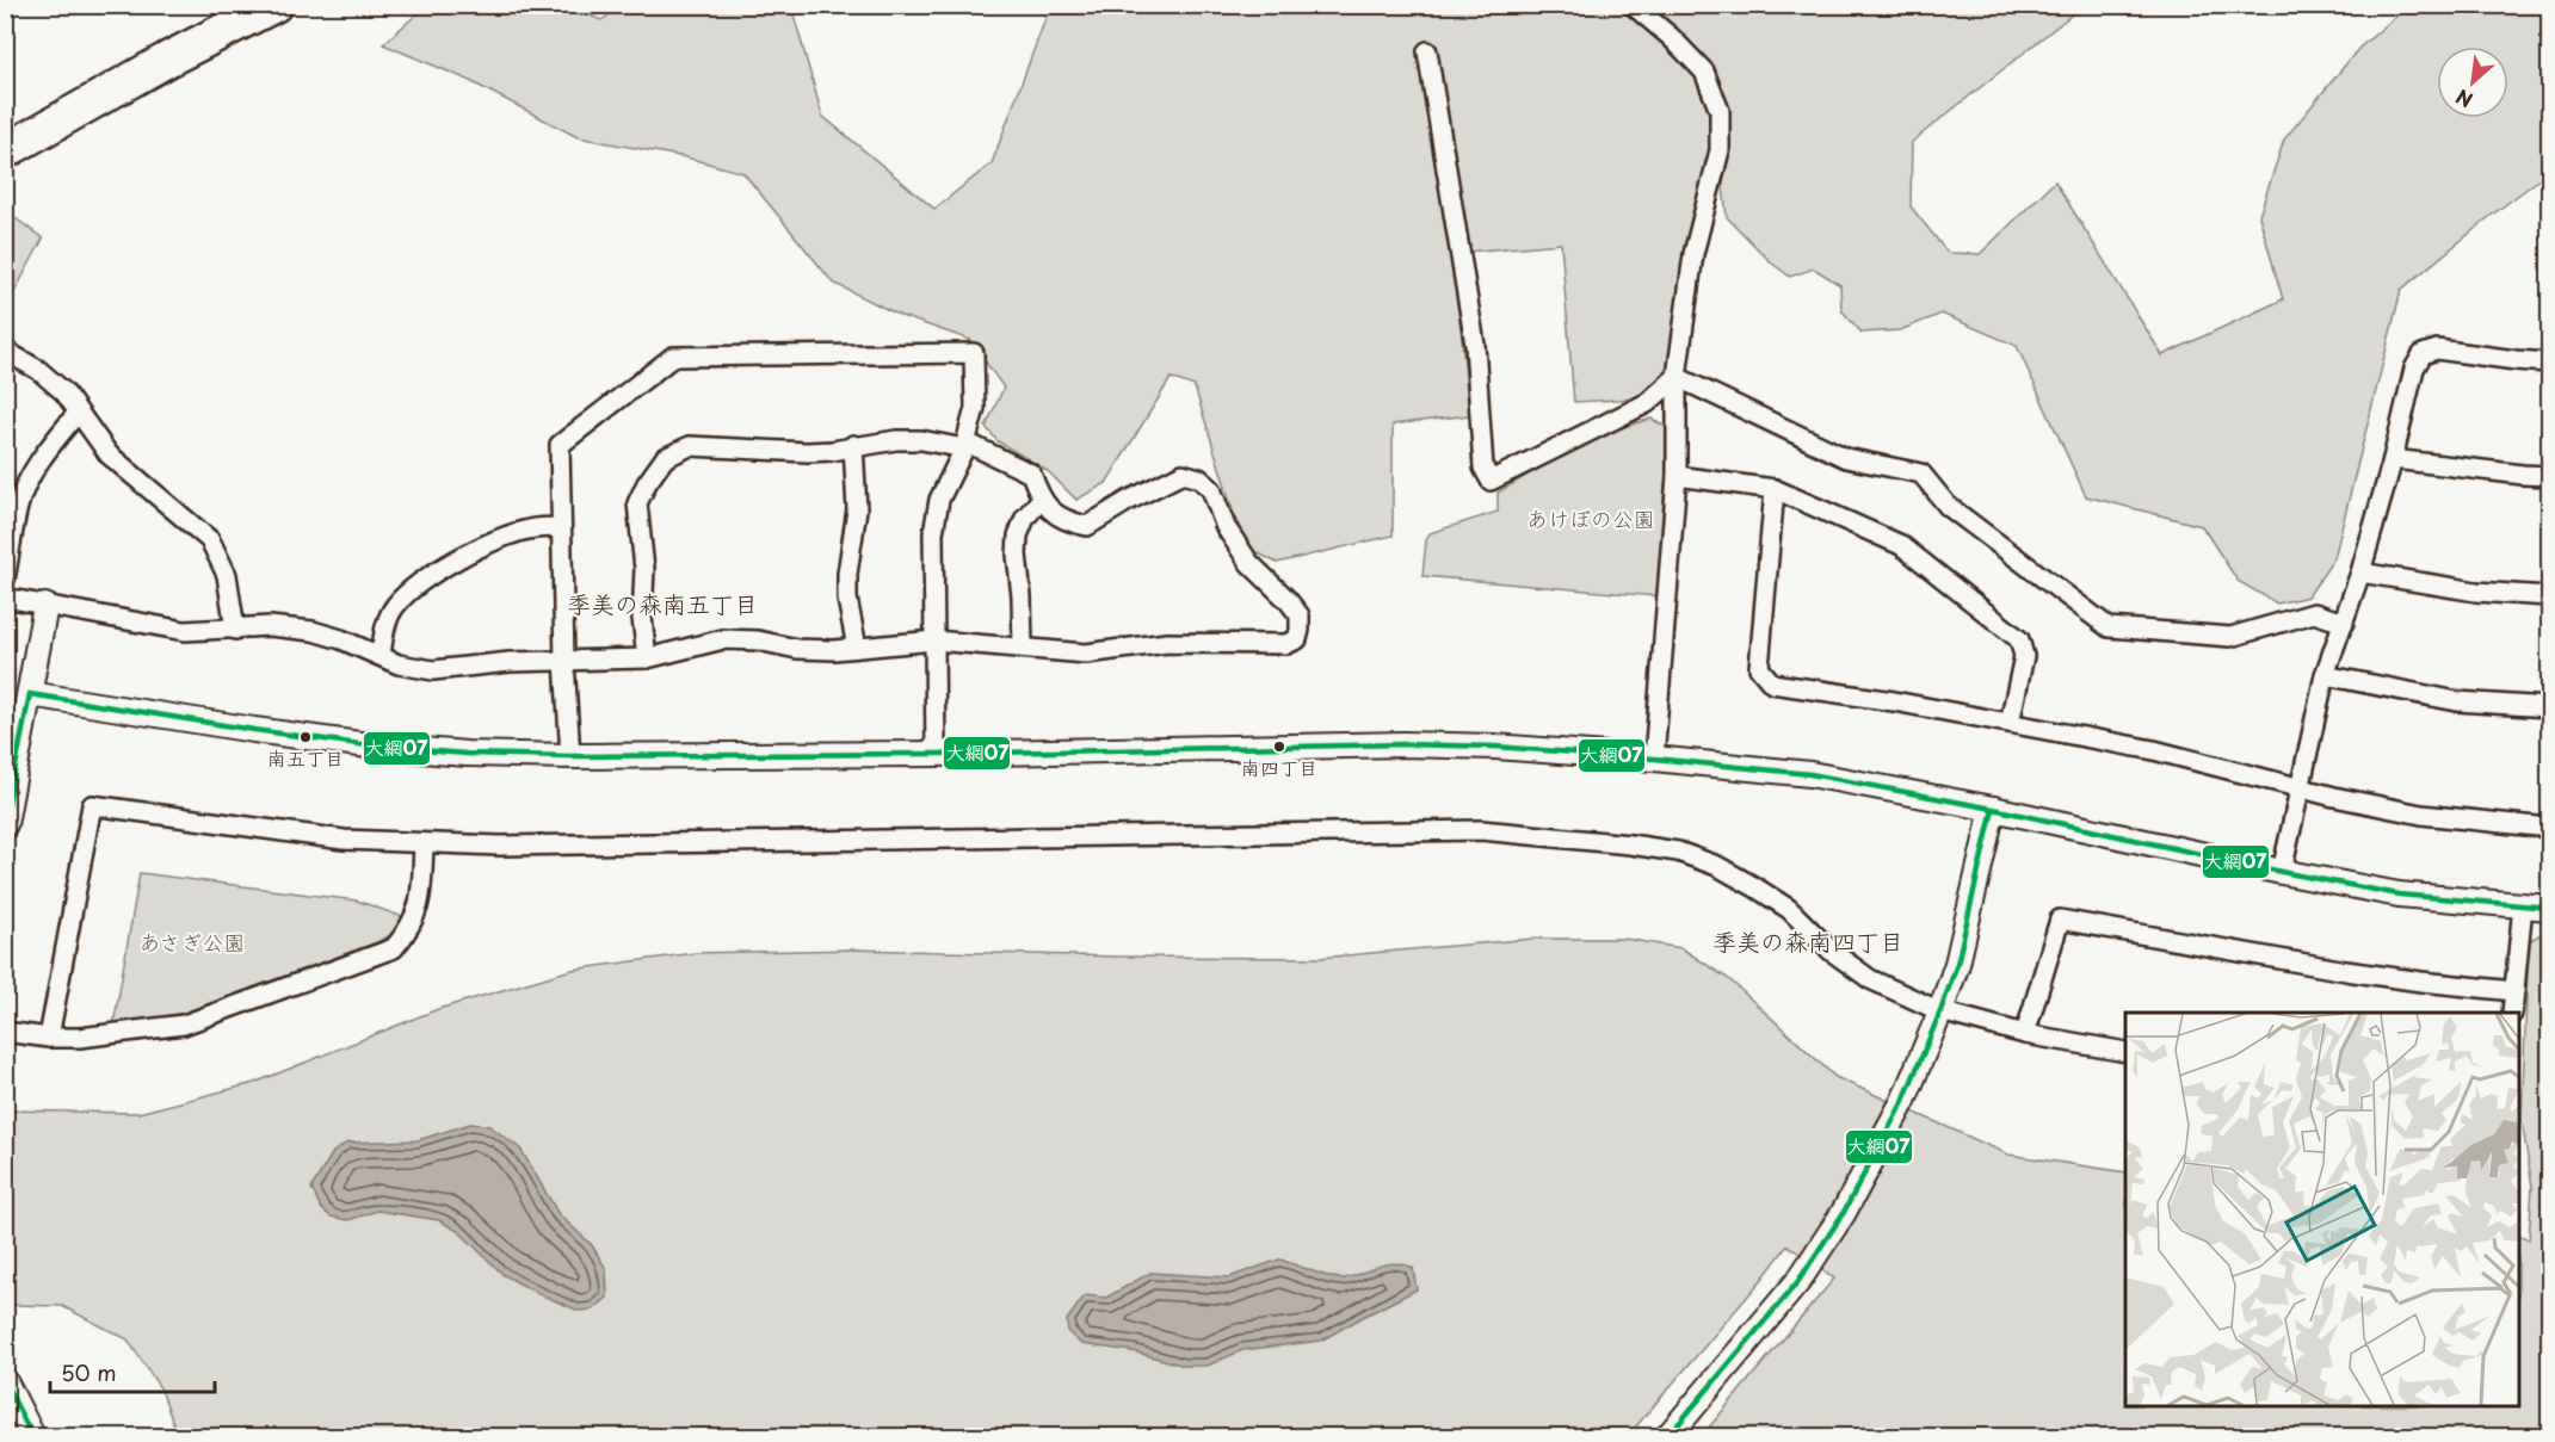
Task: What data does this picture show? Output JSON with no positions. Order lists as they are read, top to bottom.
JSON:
{
  "districts": ["季美の森南五丁目", "季美の森南四丁目"],
  "parks": ["あけぼの公園", "あさぎ公園"],
  "places": ["南五丁目", "南四丁目"],
  "lines": ["transit line 大網07"],
  "scale_bar": "50 m",
  "north": "bottom left"
}
